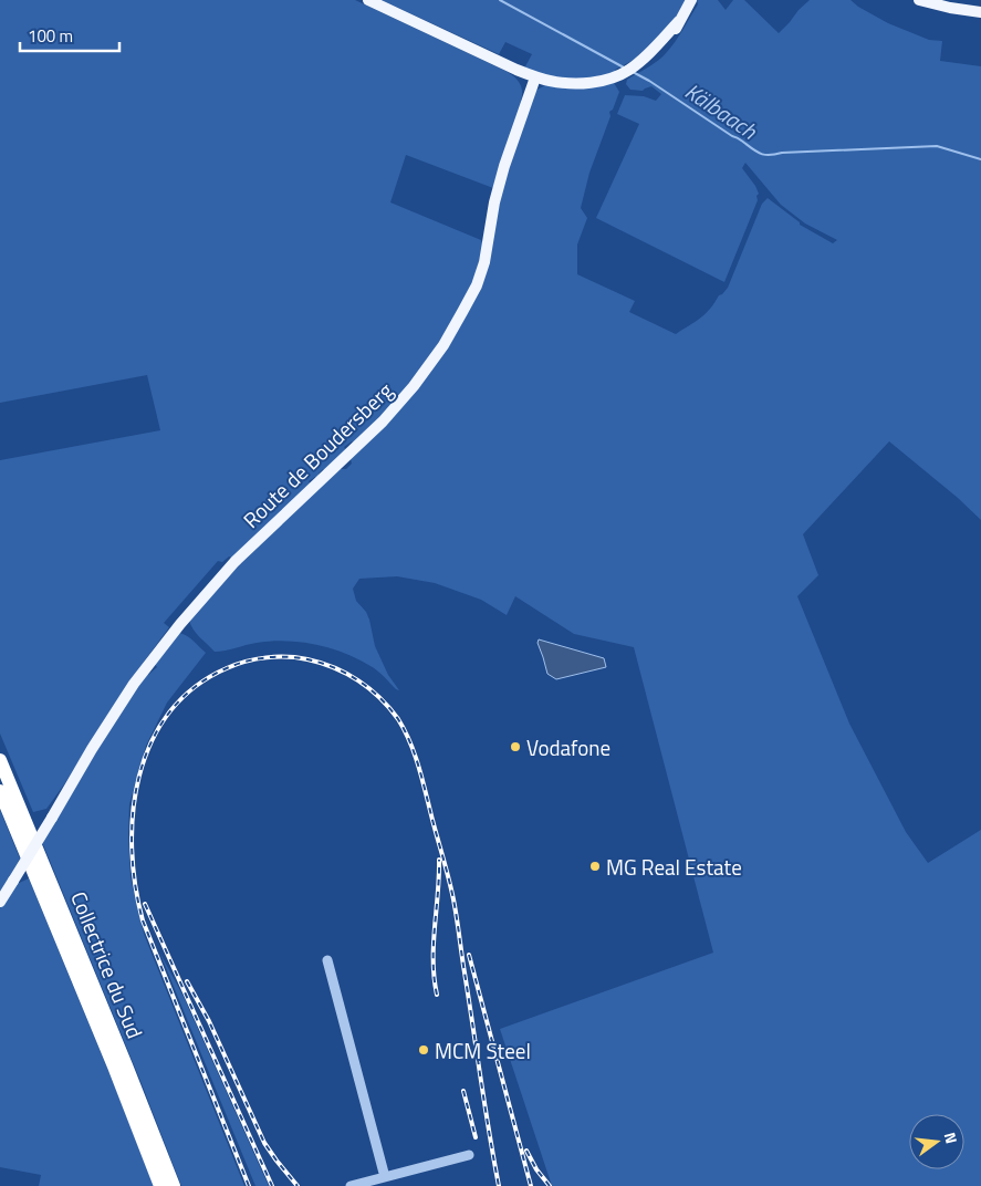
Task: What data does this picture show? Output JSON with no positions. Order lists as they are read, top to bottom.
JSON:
{
  "streets": {
    "highway": ["Collectrice du Sud"],
    "main road": ["Route de Boudersberg"]
  },
  "water": ["Kälbaach"],
  "places": ["Vodafone", "MG Real Estate", "MCM Steel"],
  "scale_bar": "100 m",
  "north": "right"
}
